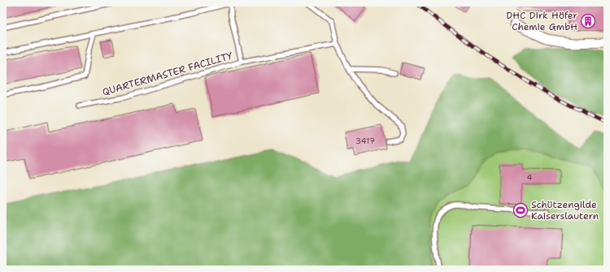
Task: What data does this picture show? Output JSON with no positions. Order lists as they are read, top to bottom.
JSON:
{
  "streets": {
    "lane": ["QUARTERMASTER FACILITY"]
  },
  "places": {
    "building": ["DHC Dirk Höfer Chemie GmbH"],
    "sports": ["Schützengilde Kaiserslautern"]
  },
  "house_numbers": ["3417", "4"]
}
